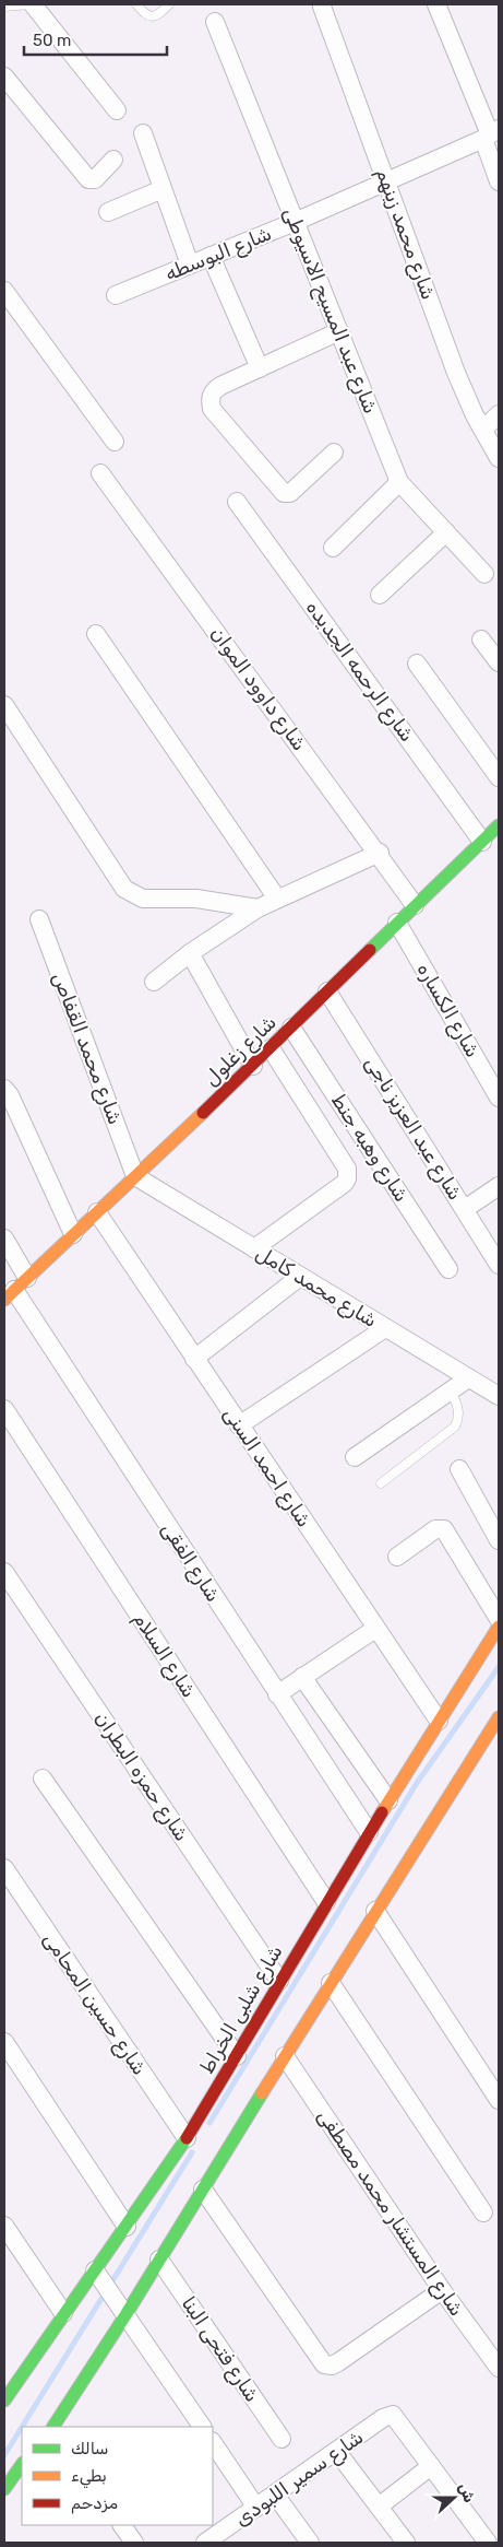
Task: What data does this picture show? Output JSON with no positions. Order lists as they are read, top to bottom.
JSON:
{
  "streets": {
    "street": [
      "شارع محمد زينهم",
      "شارع البوسطه",
      "شارع عبد المسيح الاسيوطى",
      "شارع الرحمه الجديده",
      "شارع داوود الموان",
      "شارع الكساره",
      "شارع محمد القفاص",
      "شارع زغلول",
      "شارع عبد العزيز ناجى",
      "شارع وهبه جنط",
      "شارع محمد كامل",
      "شارع احمد السنى",
      "شارع الفقى",
      "شارع السلام",
      "شارع حمزه البطران",
      "شارع حسين المحامى",
      "شارع شلبى الخراط",
      "شارع المستشار محمد مصطفى",
      "شارع فتحى البنا",
      "شارع سمير اللبودى"
    ]
  },
  "crossings": [
    ["شارع محمد زينهم", "شارع البوسطه"],
    ["شارع البوسطه", "شارع عبد المسيح الاسيوطى"],
    ["شارع الرحمه الجديده", "شارع زغلول"],
    ["شارع داوود الموان", "شارع زغلول"],
    ["شارع الكساره", "شارع زغلول"],
    ["شارع محمد القفاص", "شارع زغلول"],
    ["شارع محمد القفاص", "شارع محمد كامل"],
    ["شارع زغلول", "شارع عبد العزيز ناجى"],
    ["شارع زغلول", "شارع وهبه جنط"],
    ["شارع زغلول", "شارع محمد كامل"],
    ["شارع زغلول", "شارع احمد السنى"],
    ["شارع زغلول", "شارع الفقى"],
    ["شارع احمد السنى", "شارع شلبى الخراط"],
    ["شارع الفقى", "شارع شلبى الخراط"],
    ["شارع السلام", "شارع شلبى الخراط"],
    ["شارع حمزه البطران", "شارع شلبى الخراط"],
    ["شارع حسين المحامى", "شارع شلبى الخراط"]
  ],
  "legend": ["سالك", "بطيء", "مزدحم"],
  "scale_bar": "50 m",
  "north": "right"
}
